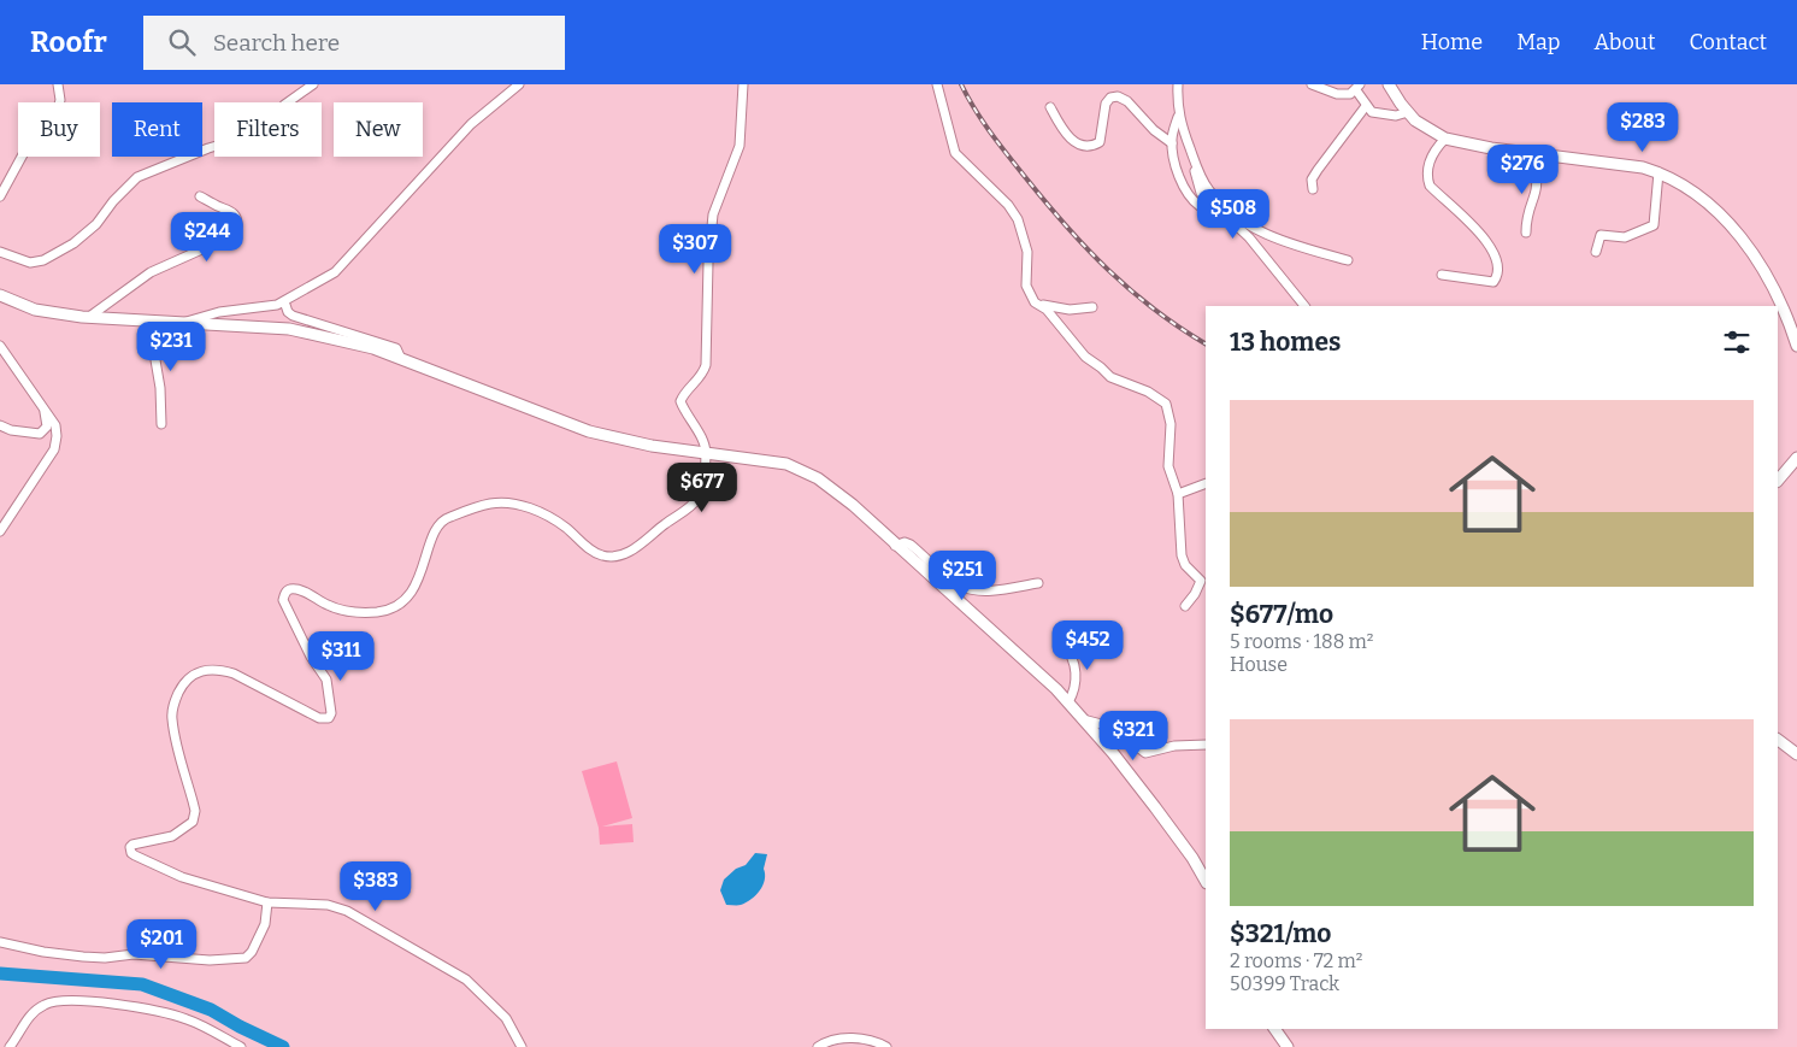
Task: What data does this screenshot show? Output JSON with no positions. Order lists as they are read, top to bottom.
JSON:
{
  "page": {
    "header": "Roofr",
    "search": "Search here",
    "nav": [
      "Home",
      "Map",
      "About",
      "Contact"
    ],
    "price": [
      "$283",
      "$276",
      "$508",
      "$244",
      "$307",
      "$231",
      "$677",
      "$251",
      "$452",
      "$311",
      "$321",
      "$383",
      "$201"
    ],
    "chip": [
      "Buy",
      "Rent",
      "Filters",
      "New"
    ],
    "heading": "13 homes",
    "list": [
      {
        "name": "$677/mo",
        "note": "5 rooms · 188 m² · House"
      },
      {
        "name": "$321/mo",
        "note": "2 rooms · 72 m² · 50399 Track"
      }
    ]
  }
}
